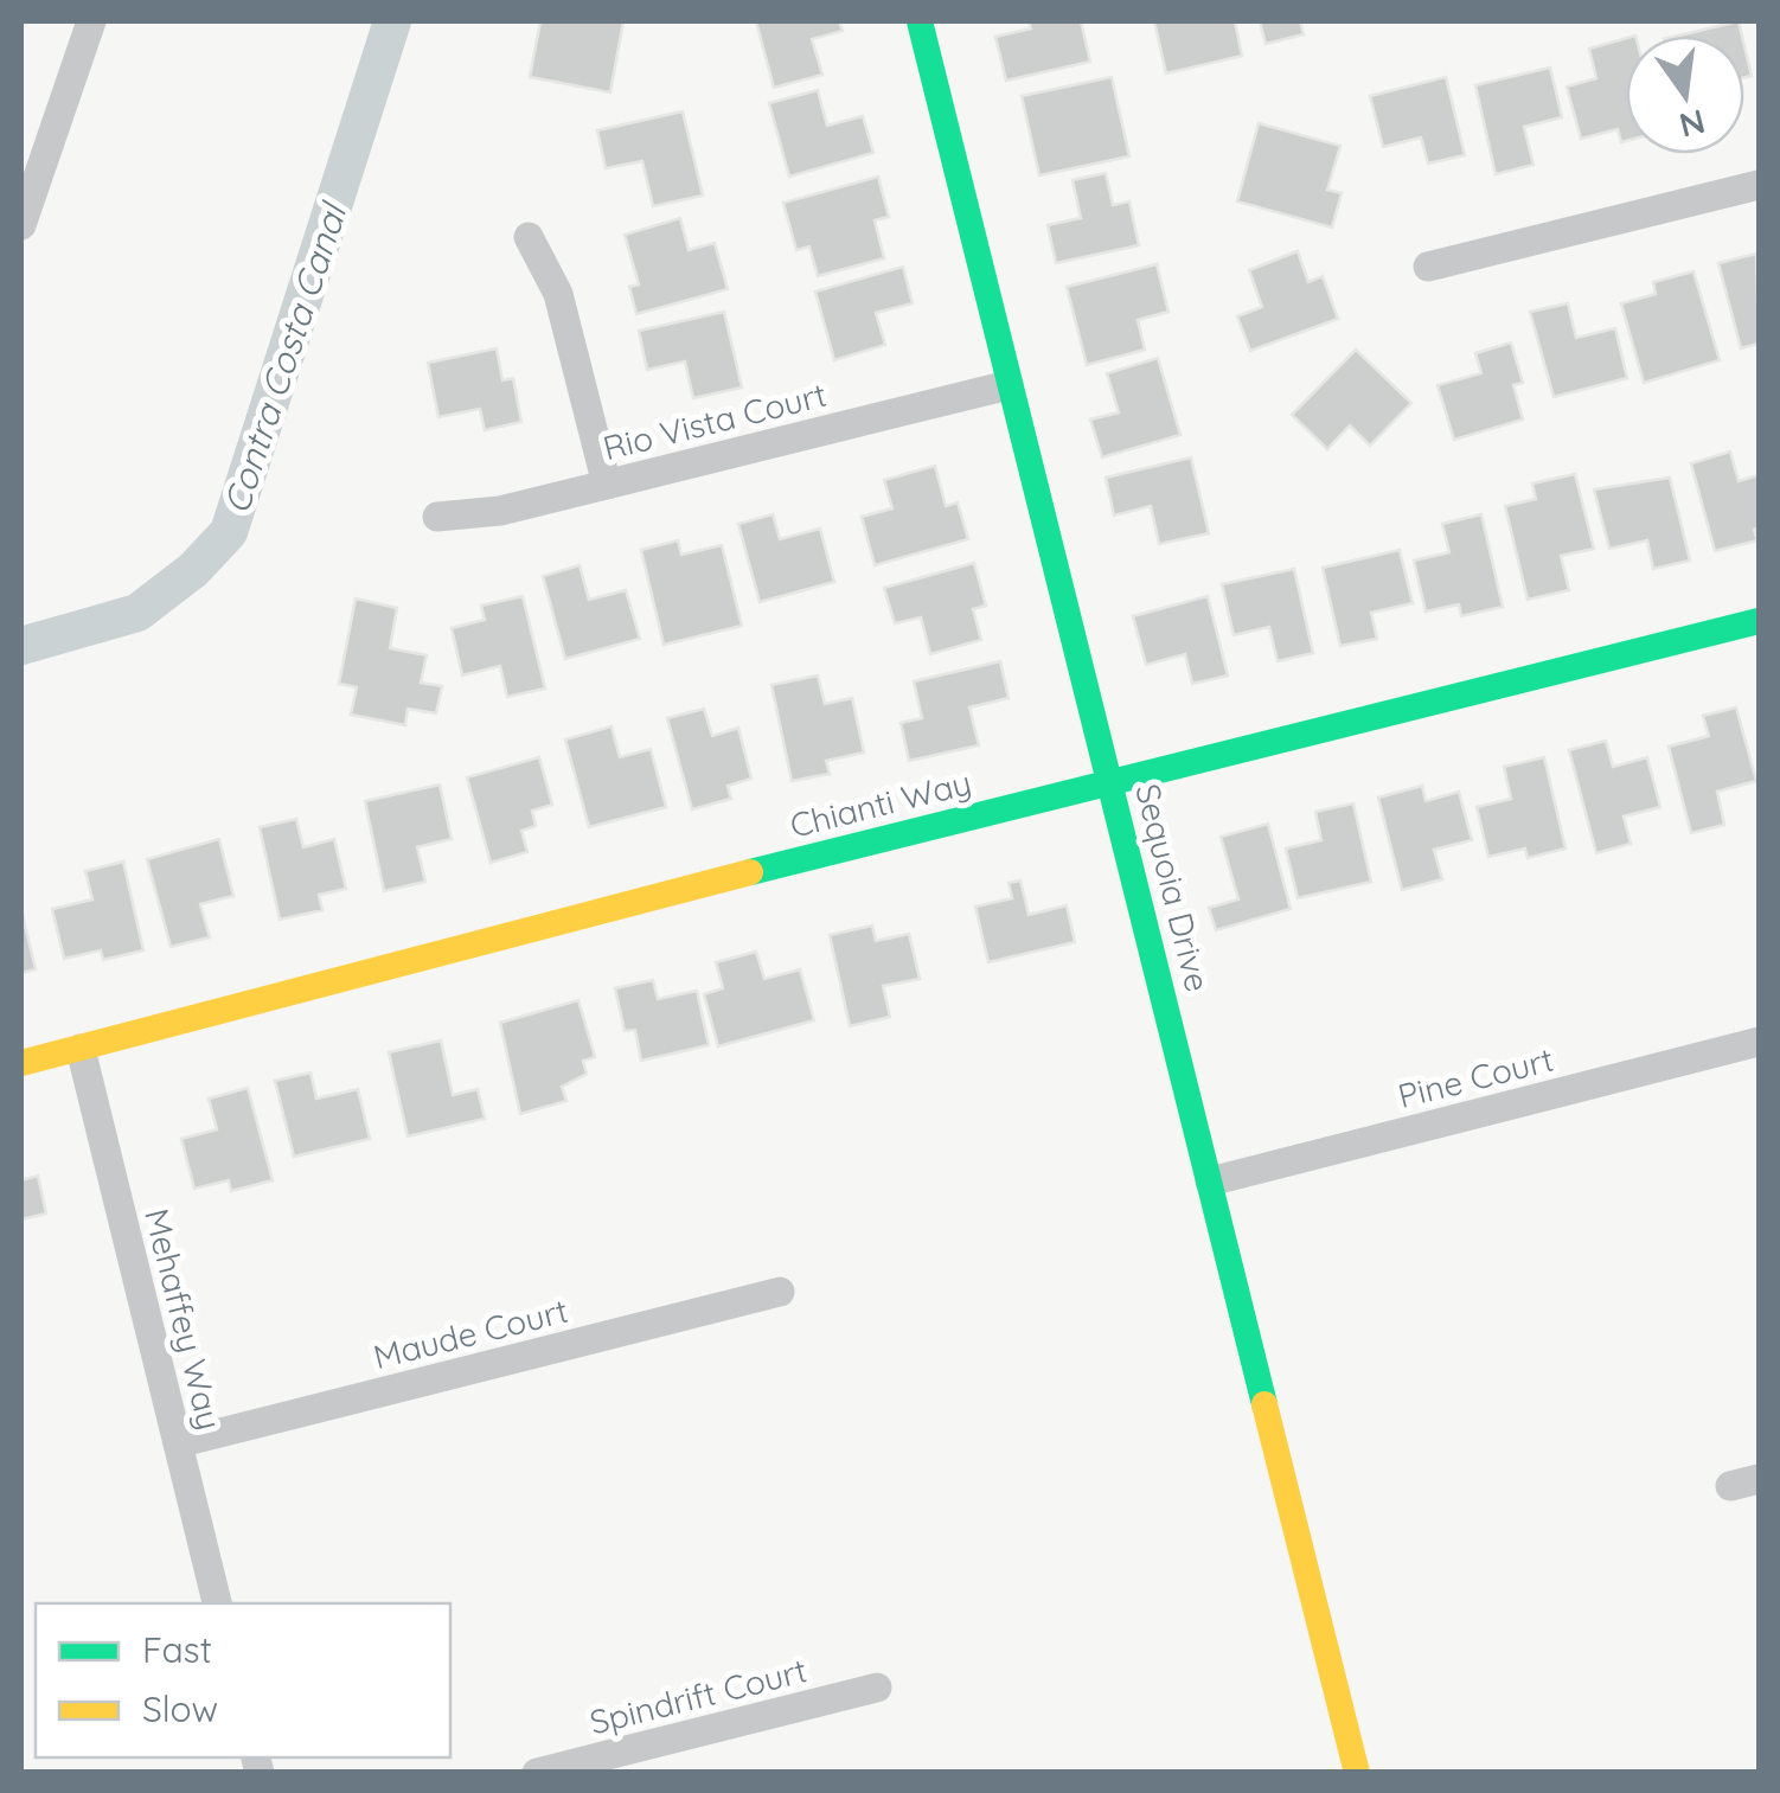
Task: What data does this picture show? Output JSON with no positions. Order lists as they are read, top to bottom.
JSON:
{
  "streets": {
    "street": [
      "Rio Vista Court",
      "Chianti Way",
      "Sequoia Drive",
      "Pine Court",
      "Mehaffey Way",
      "Maude Court",
      "Spindrift Court"
    ]
  },
  "crossings": [
    ["Rio Vista Court", "Sequoia Drive"],
    ["Chianti Way", "Sequoia Drive"],
    ["Chianti Way", "Mehaffey Way"],
    ["Sequoia Drive", "Pine Court"],
    ["Mehaffey Way", "Maude Court"]
  ],
  "water": ["Contra Costa Canal"],
  "legend": ["Fast", "Slow"],
  "north": "bottom"
}
